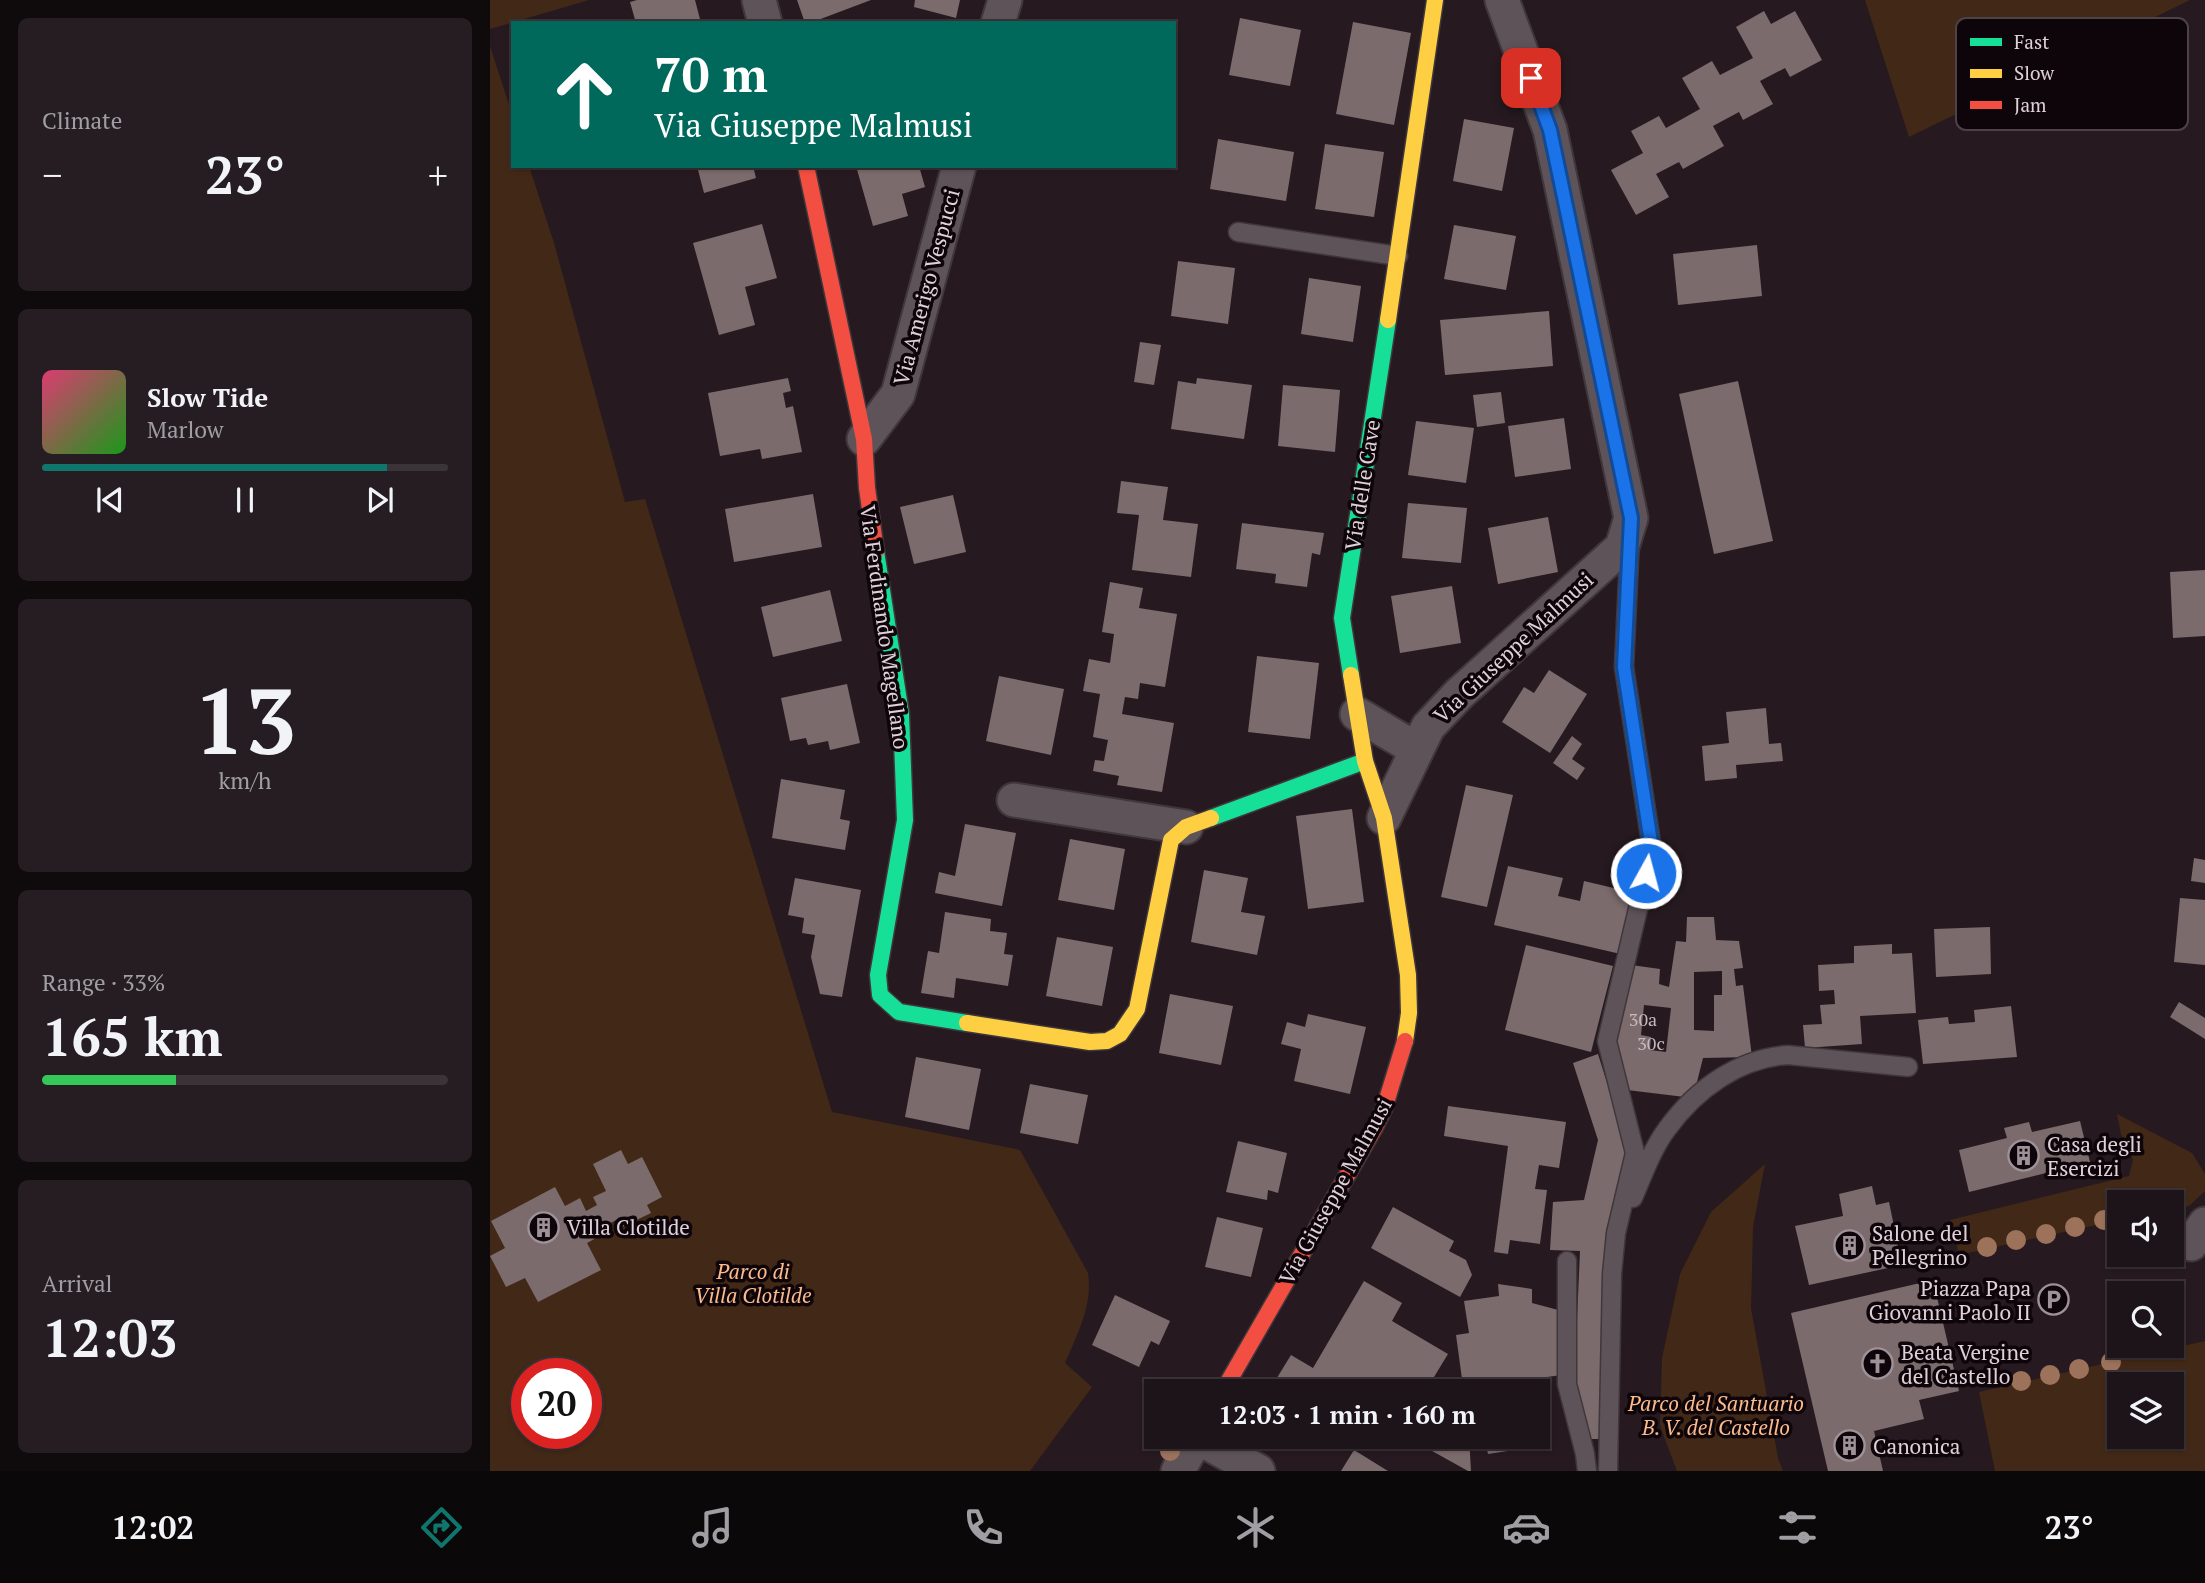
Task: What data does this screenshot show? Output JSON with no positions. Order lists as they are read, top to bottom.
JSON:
{
  "streets": {
    "street": [
      "Via Amerigo Vespucci",
      "Via delle Cave",
      "Via Ferdinando Magellano",
      "Via Giuseppe Malmusi"
    ]
  },
  "crossings": [
    ["Via Amerigo Vespucci", "Via Ferdinando Magellano"],
    ["Via delle Cave", "Via Giuseppe Malmusi"]
  ],
  "parks": ["Parco di Villa Clotilde", "Parco del Santuario B. V. del Castello"],
  "places": {
    "building": [
      "Casa degli Esercizi",
      "Villa Clotilde",
      "Salone del Pellegrino",
      "Canonica"
    ],
    "parking": ["Piazza Papa Giovanni Paolo II"],
    "church": ["Beata Vergine del Castello"]
  },
  "house_numbers": ["30a", "30c"],
  "legend": ["Fast", "Slow", "Jam"],
  "page": {
    "tile": [
      "Climate",
      ["13", "km/h"],
      ["Range · 33%", "165 km"],
      ["Arrival", "12:03"]
    ],
    "turn": ["70 m", "Via Giuseppe Malmusi"],
    "heat": ["−", "23°", "+"],
    "song": ["Slow Tide", "Marlow"],
    "limit": "20",
    "trip": "12:03 · 1 min · 160 m",
    "tabs": ["12:02", "23°"]
  }
}
